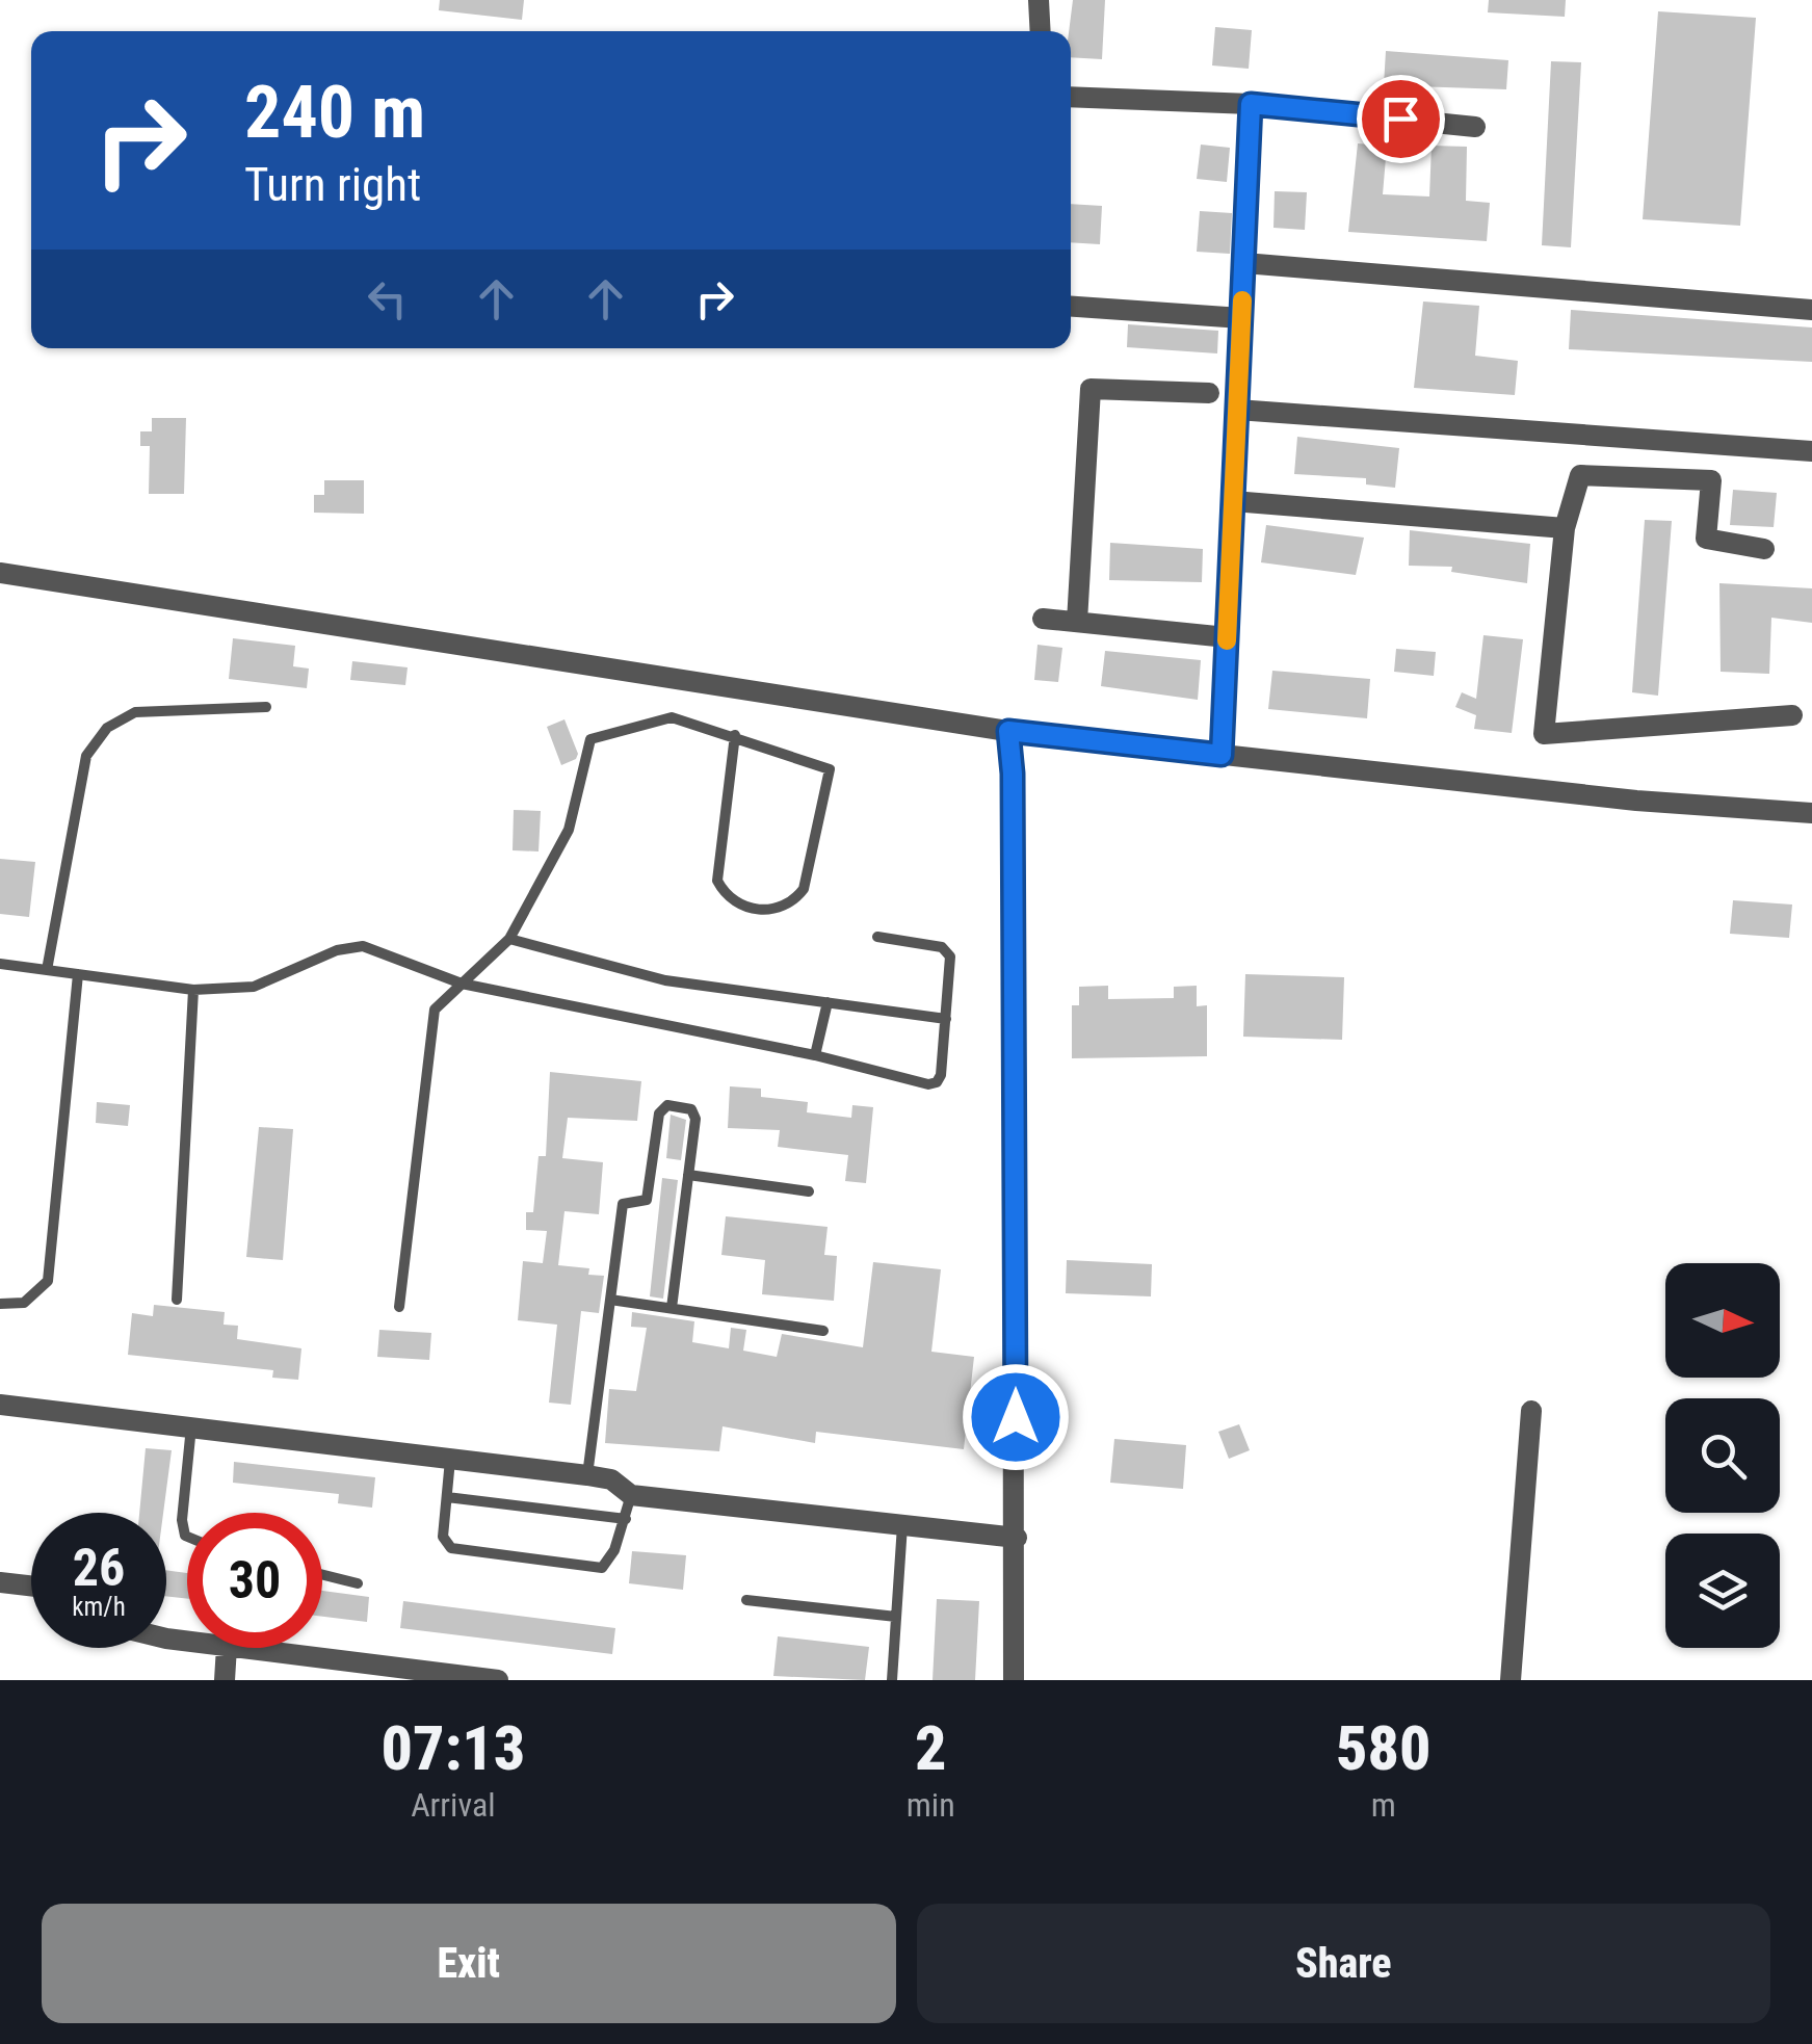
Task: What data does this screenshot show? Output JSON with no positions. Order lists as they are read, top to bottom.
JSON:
{
  "north": "right",
  "page": {
    "turn": ["240 m", "Turn right"],
    "speed": "26 km/h",
    "limit": "30",
    "eta": [
      "07:13",
      "Arrival",
      "2",
      "min",
      "580",
      "m"
    ],
    "buttons": ["Exit", "Share"]
  }
}
